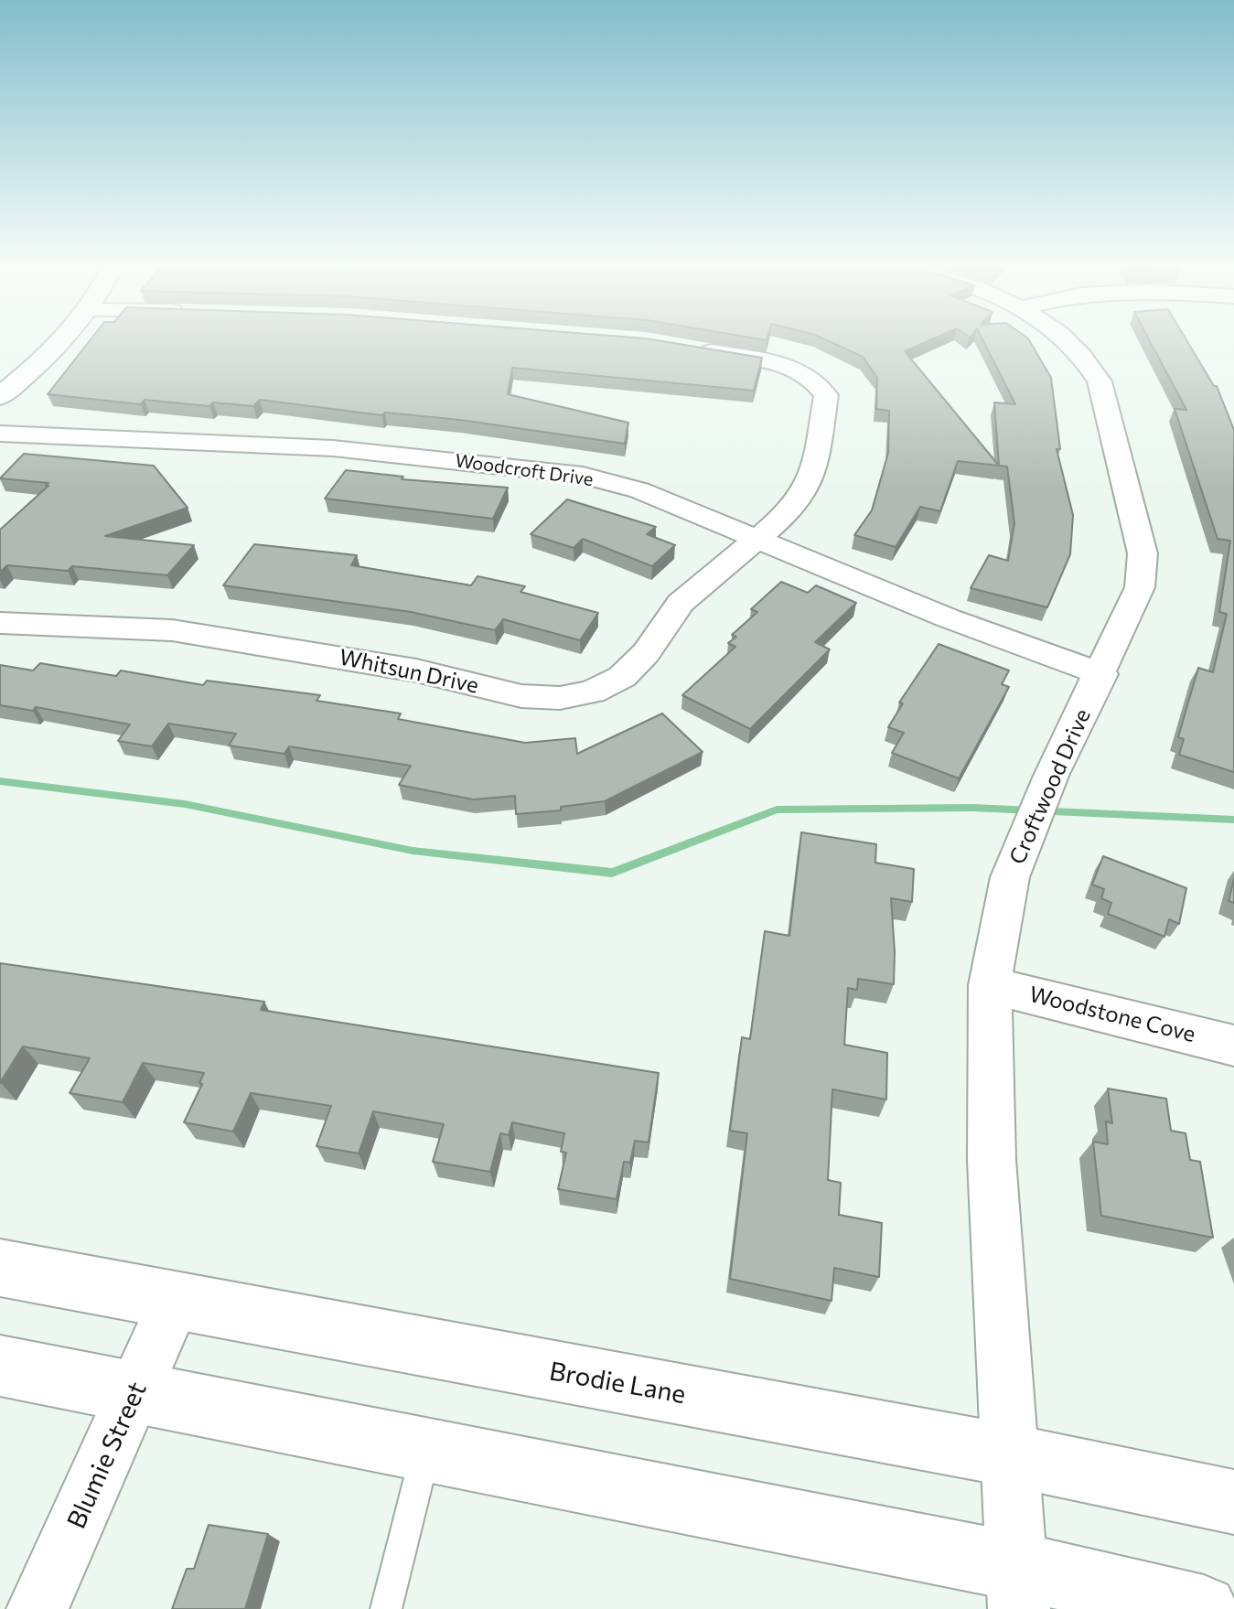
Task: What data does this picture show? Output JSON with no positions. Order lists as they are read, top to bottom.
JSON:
{
  "streets": {
    "main road": ["Brodie Lane"],
    "street": [
      "Woodcroft Drive",
      "Whitsun Drive",
      "Croftwood Drive",
      "Woodstone Cove",
      "Blumie Street"
    ]
  },
  "crossings": [
    ["Woodcroft Drive", "Whitsun Drive"],
    ["Woodcroft Drive", "Croftwood Drive"],
    ["Croftwood Drive", "Woodstone Cove"],
    ["Croftwood Drive", "Brodie Lane"],
    ["Brodie Lane", "Blumie Street"]
  ]
}
